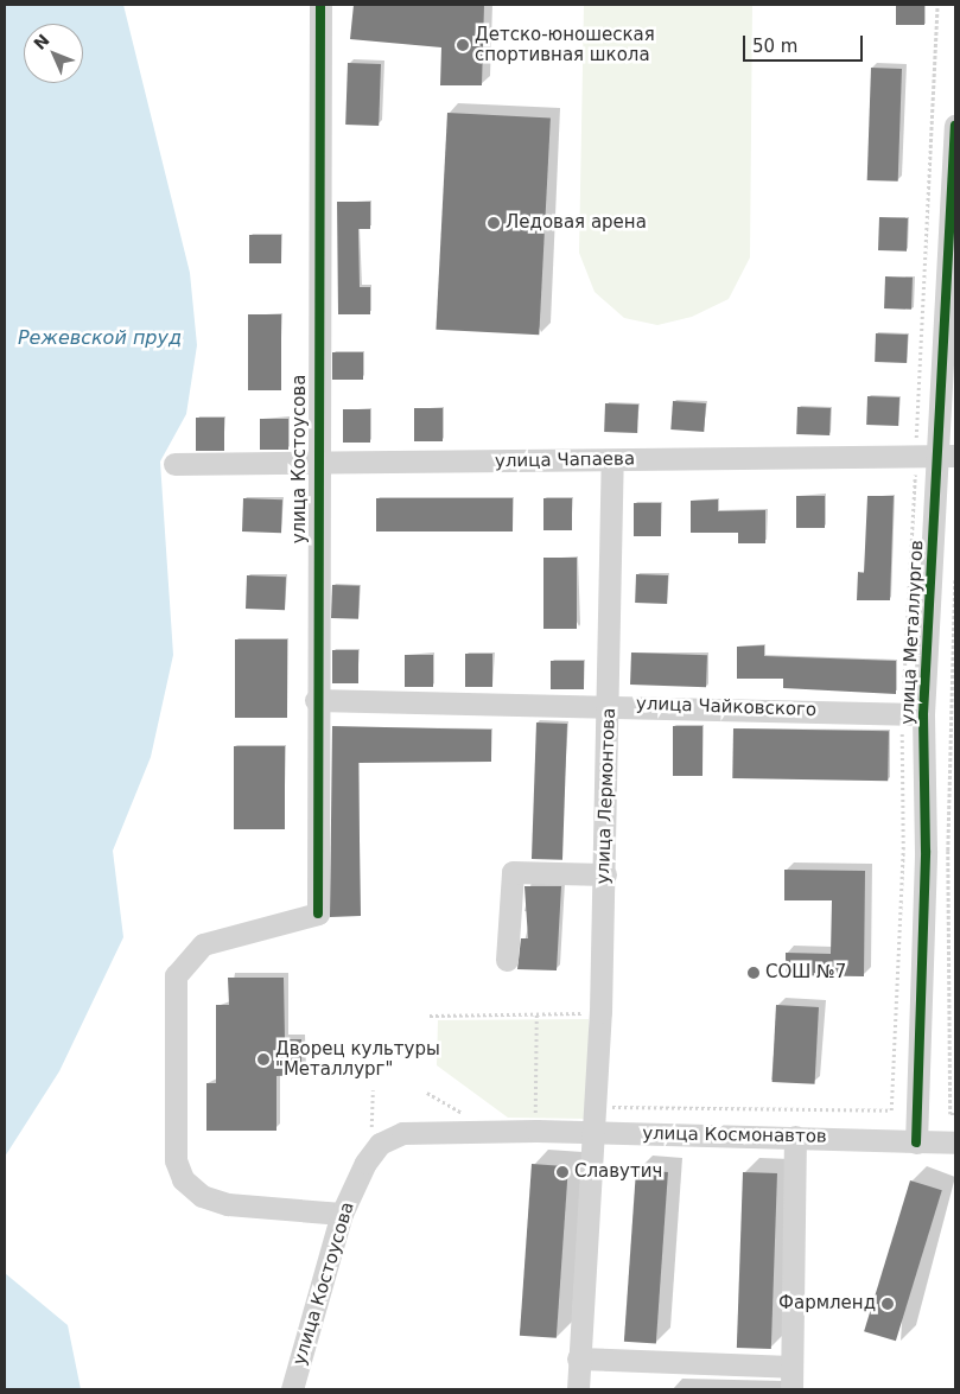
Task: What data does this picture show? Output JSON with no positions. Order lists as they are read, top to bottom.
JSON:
{
  "streets": {
    "street": [
      "улица Костоусова",
      "улица Чапаева",
      "улица Металлургов",
      "улица Чайковского",
      "улица Лермонтова",
      "улица Космонавтов"
    ]
  },
  "crossings": [
    ["улица Костоусова", "улица Чапаева"],
    ["улица Костоусова", "улица Чайковского"],
    ["улица Костоусова", "улица Космонавтов"],
    ["улица Чапаева", "улица Металлургов"],
    ["улица Чапаева", "улица Лермонтова"],
    ["улица Металлургов", "улица Чайковского"],
    ["улица Металлургов", "улица Космонавтов"],
    ["улица Чайковского", "улица Лермонтова"],
    ["улица Лермонтова", "улица Космонавтов"]
  ],
  "water": ["Режевской пруд"],
  "places": [
    "Детско-юношеская спортивная школа",
    "Ледовая арена",
    "СОШ №7",
    "Дворец культуры \"Металлург\"",
    "Славутич",
    "Фармленд"
  ],
  "scale_bar": "50 m",
  "north": "top left"
}
